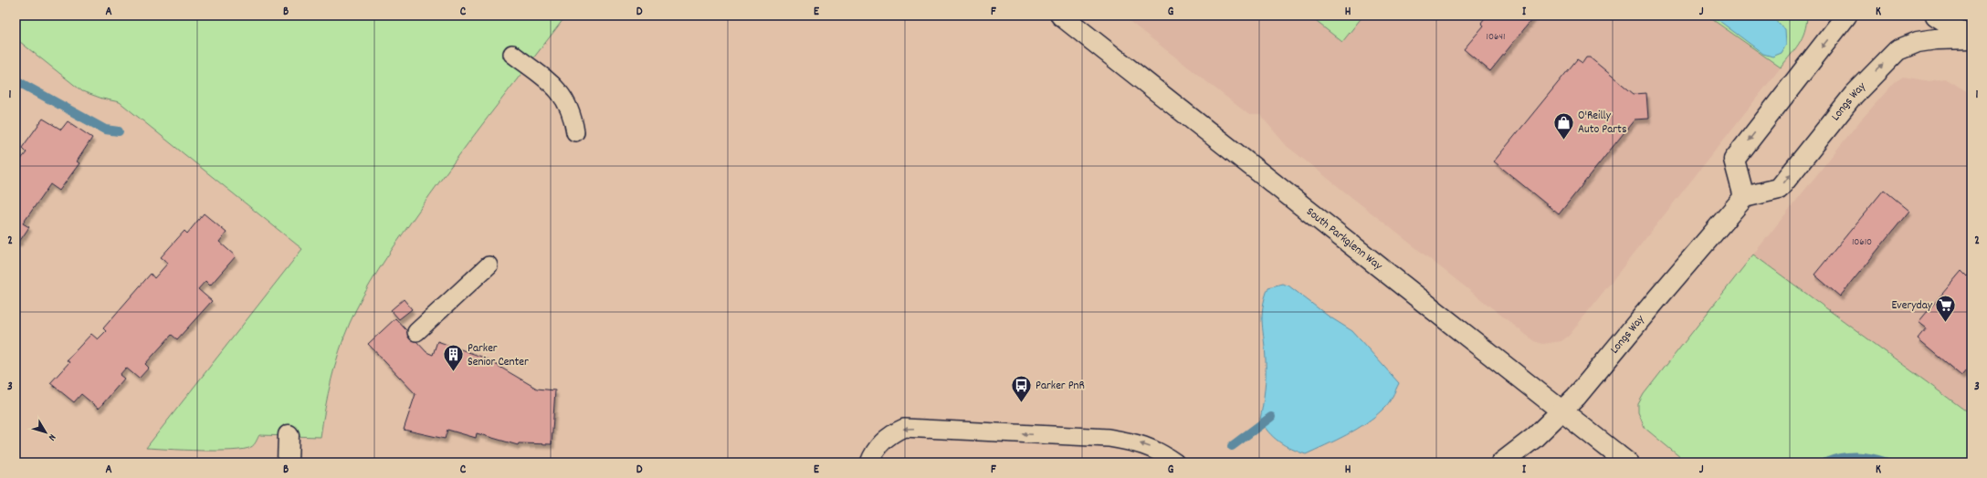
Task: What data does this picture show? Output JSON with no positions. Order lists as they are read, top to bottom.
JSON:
{
  "streets": {
    "main road": ["Longs Way", "South Parkglenn Way"]
  },
  "crossings": [
    ["Longs Way", "South Parkglenn Way"]
  ],
  "one_way": ["Longs Way"],
  "places": {
    "shop": ["O'Reilly Auto Parts"],
    "supermarket": ["Everyday"],
    "building": ["Parker Senior Center"],
    "bus stop": ["Parker PnR"]
  },
  "house_numbers": ["10641", "10610"],
  "north": "bottom right",
  "grid": {
    "columns": [
      "A",
      "B",
      "C",
      "D",
      "E",
      "F",
      "G",
      "H",
      "I",
      "J",
      "K"
    ],
    "rows": ["1", "2", "3"]
  }
}
